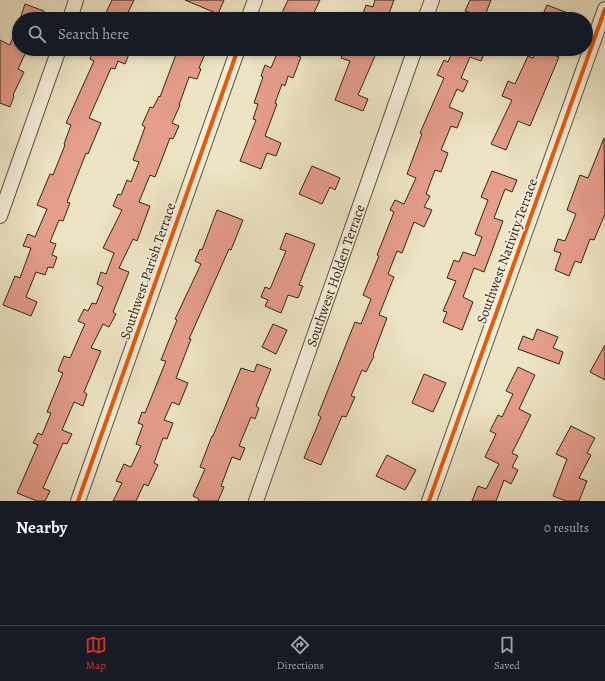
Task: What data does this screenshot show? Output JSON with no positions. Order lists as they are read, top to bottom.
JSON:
{
  "streets": {
    "street": ["Southwest Nativity Terrace", "Southwest Parish Terrace", "Southwest Holden Terrace"]
  },
  "page": {
    "search": "Search here",
    "heading": ["Nearby", "0 results"],
    "nav": ["Map", "Directions", "Saved"]
  }
}
